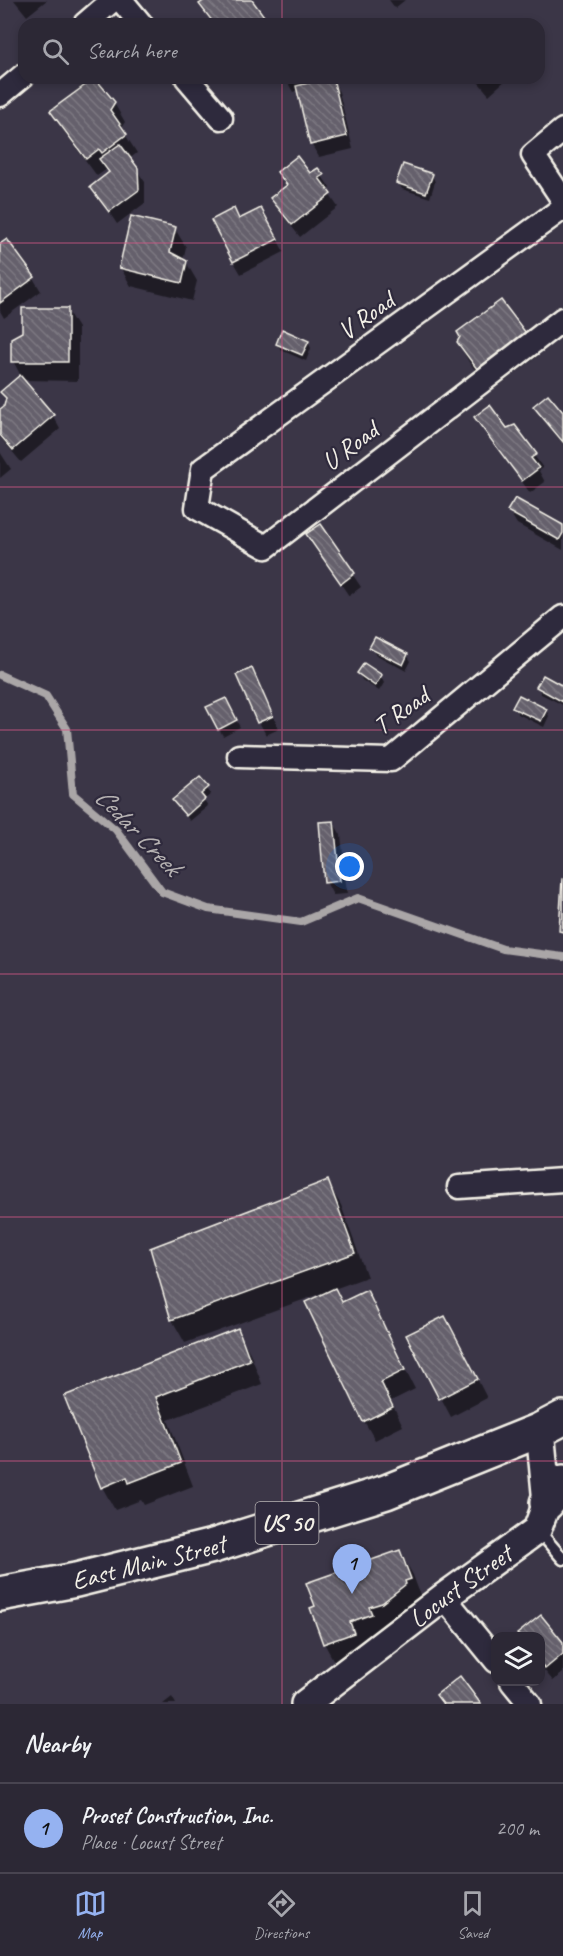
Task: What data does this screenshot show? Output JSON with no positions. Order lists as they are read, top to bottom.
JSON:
{
  "streets": {
    "highway": ["US 50", "East Main Street"],
    "street": [
      "V Road",
      "U Road",
      "T Road",
      "Locust Street"
    ]
  },
  "crossings": [
    ["V Road", "U Road"]
  ],
  "water": ["Cedar Creek"],
  "page": {
    "search": "Search here",
    "pins": "1",
    "heading": "Nearby",
    "list": [
      {
        "mark": "1",
        "name": "Proset Construction, Inc.",
        "note": "Place · Locust Street",
        "value": "200 m"
      }
    ],
    "nav": ["Map", "Directions", "Saved"]
  }
}
